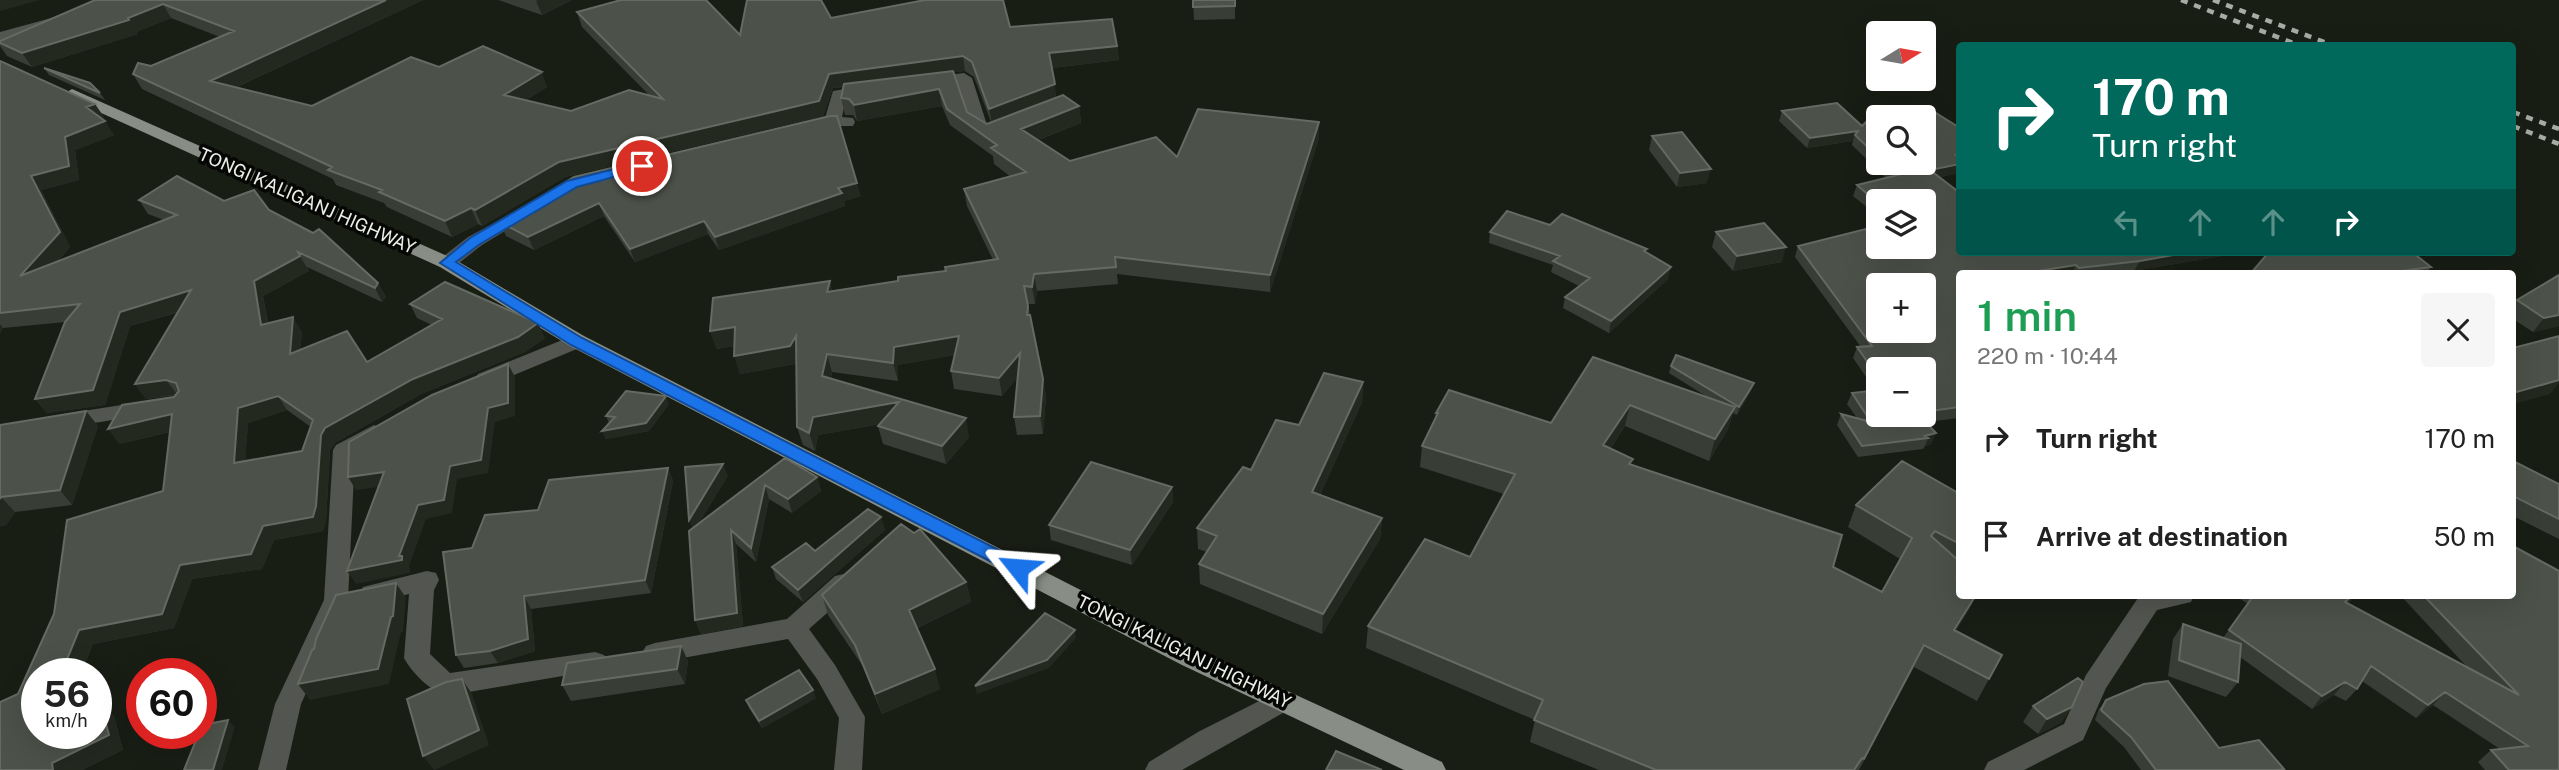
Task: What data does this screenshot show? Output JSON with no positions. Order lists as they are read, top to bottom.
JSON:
{
  "streets": {
    "main road": ["TONGI KALIGANJ HIGHWAY"]
  },
  "north": "right",
  "page": {
    "map_buttons": ["+", "−"],
    "turn": ["170 m", "Turn right"],
    "heading": ["1 min", "220 m · 10:44"],
    "list": [
      {
        "name": "Turn right",
        "value": "170 m"
      },
      {
        "name": "Arrive at destination",
        "value": "50 m"
      }
    ],
    "speed": "56 km/h",
    "limit": "60"
  }
}
